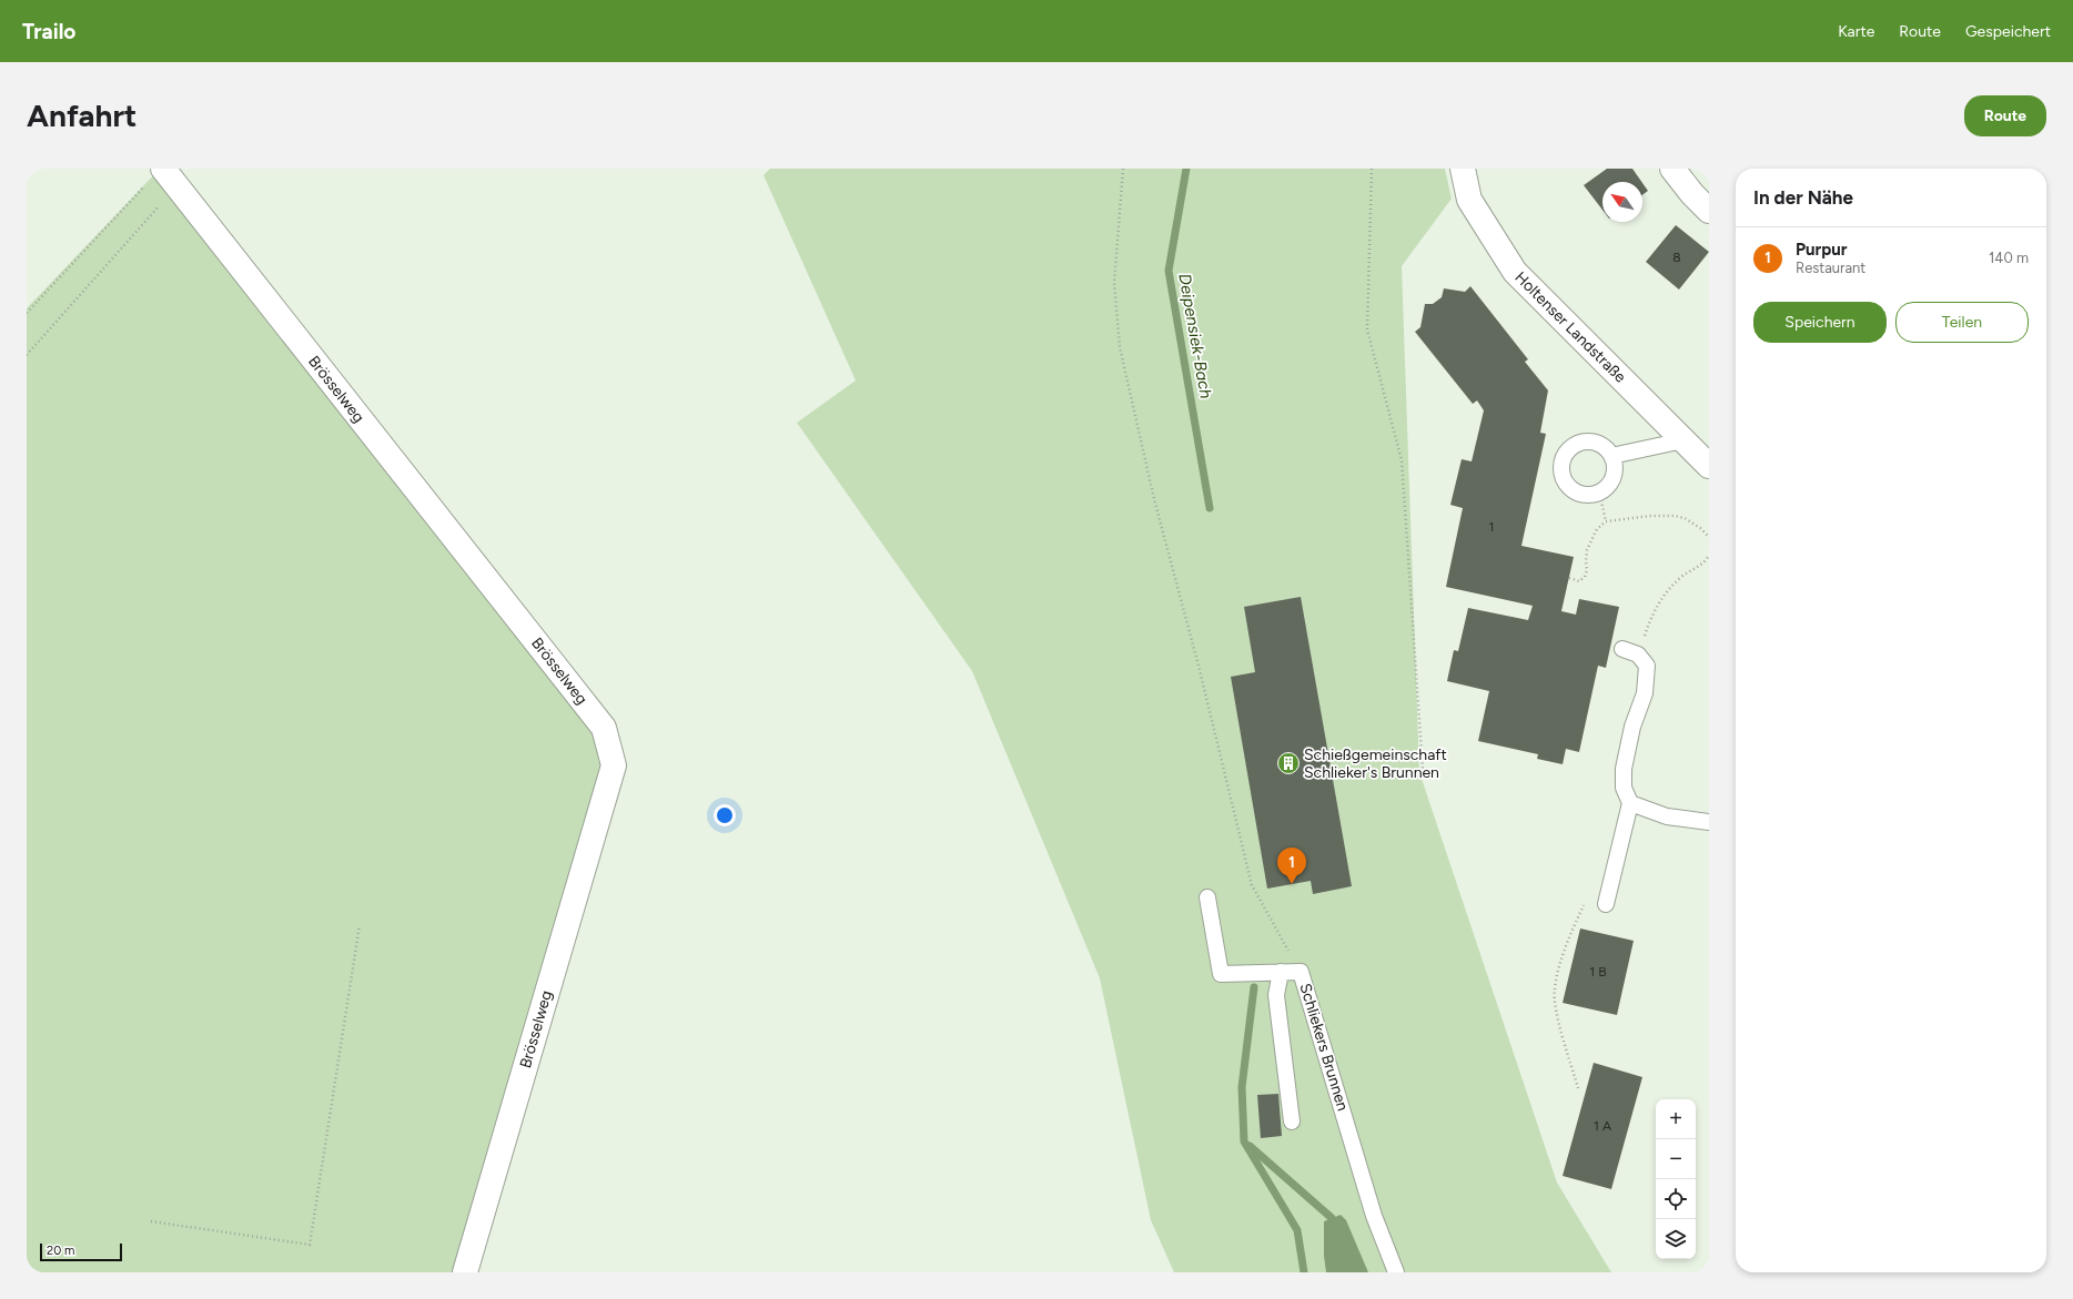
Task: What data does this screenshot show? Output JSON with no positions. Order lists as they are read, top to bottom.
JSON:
{
  "streets": {
    "street": ["Holtenser Landstraße", "Brösselweg"],
    "lane": ["Schliekers Brunnen"]
  },
  "water": ["Deipensiek-Bach"],
  "places": {
    "building": ["Schießgemeinschaft Schlieker's Brunnen"]
  },
  "house_numbers": [
    "8",
    "1",
    "1 B",
    "1 A"
  ],
  "scale_bar": "20 m",
  "north": "top left",
  "page": {
    "header": "Trailo",
    "nav": ["Karte", "Route", "Gespeichert"],
    "buttons": [
      "Route",
      ["Speichern", "Teilen"]
    ],
    "title": "Anfahrt",
    "heading": "In der Nähe",
    "list": [
      {
        "mark": "1",
        "name": "Purpur",
        "note": "Restaurant",
        "value": "140 m"
      }
    ],
    "pins": "1",
    "map_buttons": ["+", "−"],
    "scale": "20 m"
  }
}
